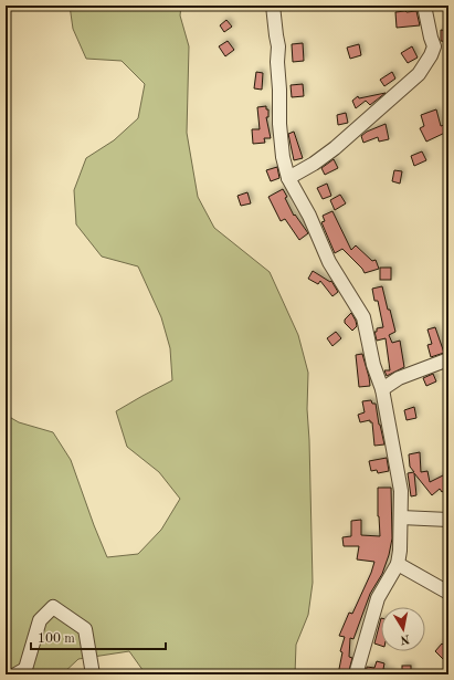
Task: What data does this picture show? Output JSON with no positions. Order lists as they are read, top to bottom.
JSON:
{
  "scale_bar": "100 m",
  "north": "bottom"
}
